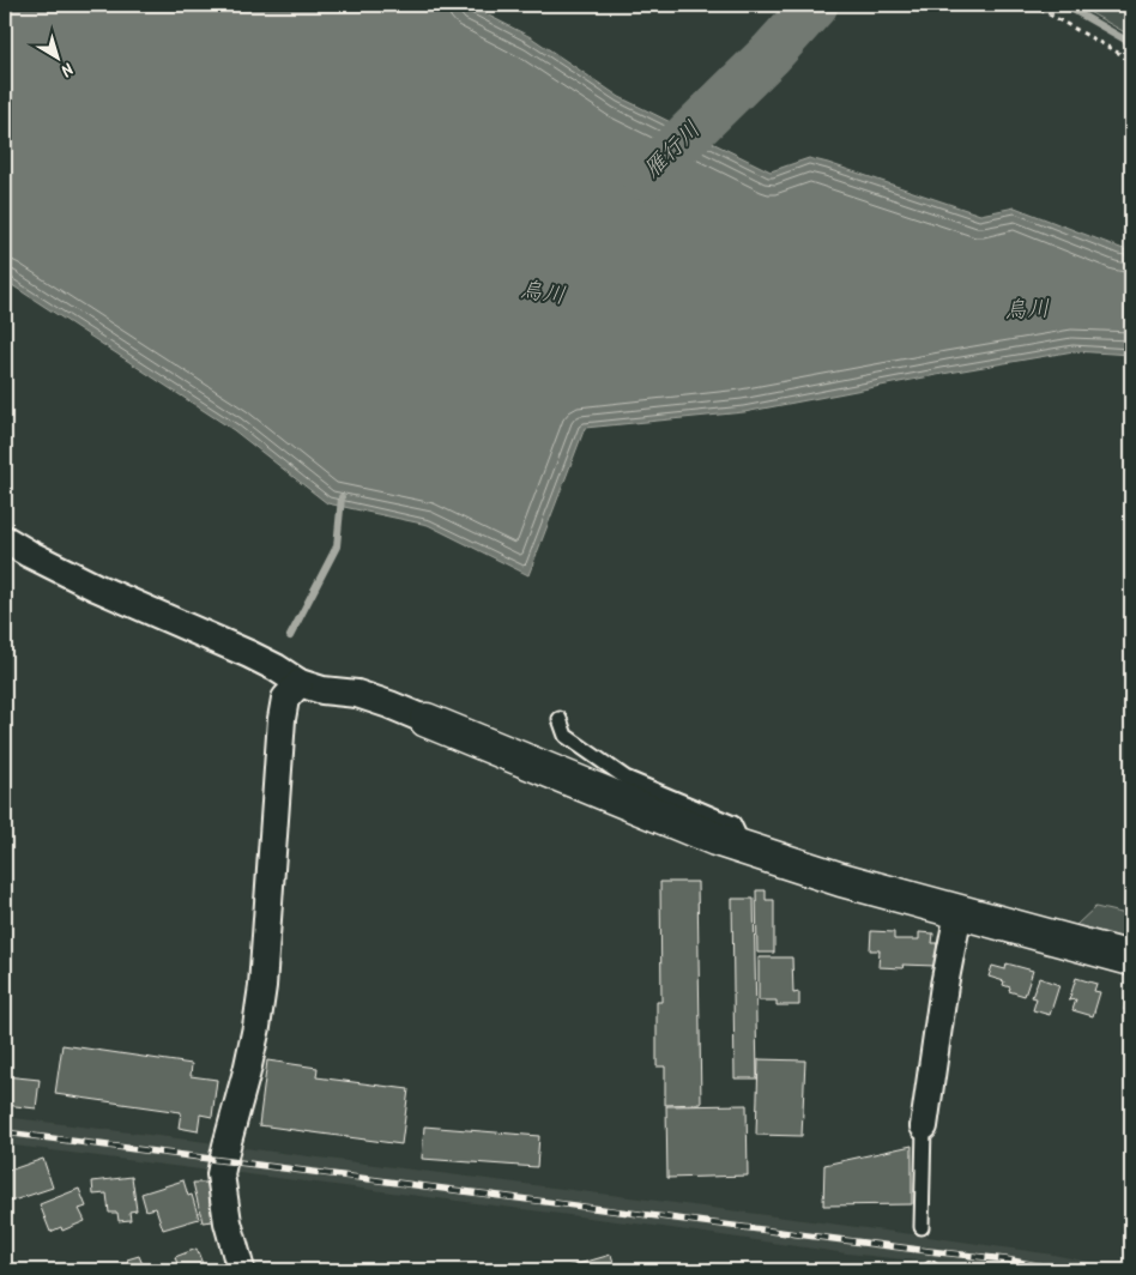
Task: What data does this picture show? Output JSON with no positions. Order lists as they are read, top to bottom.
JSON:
{
  "water": ["雁行川", "烏川"],
  "north": "bottom right"
}
